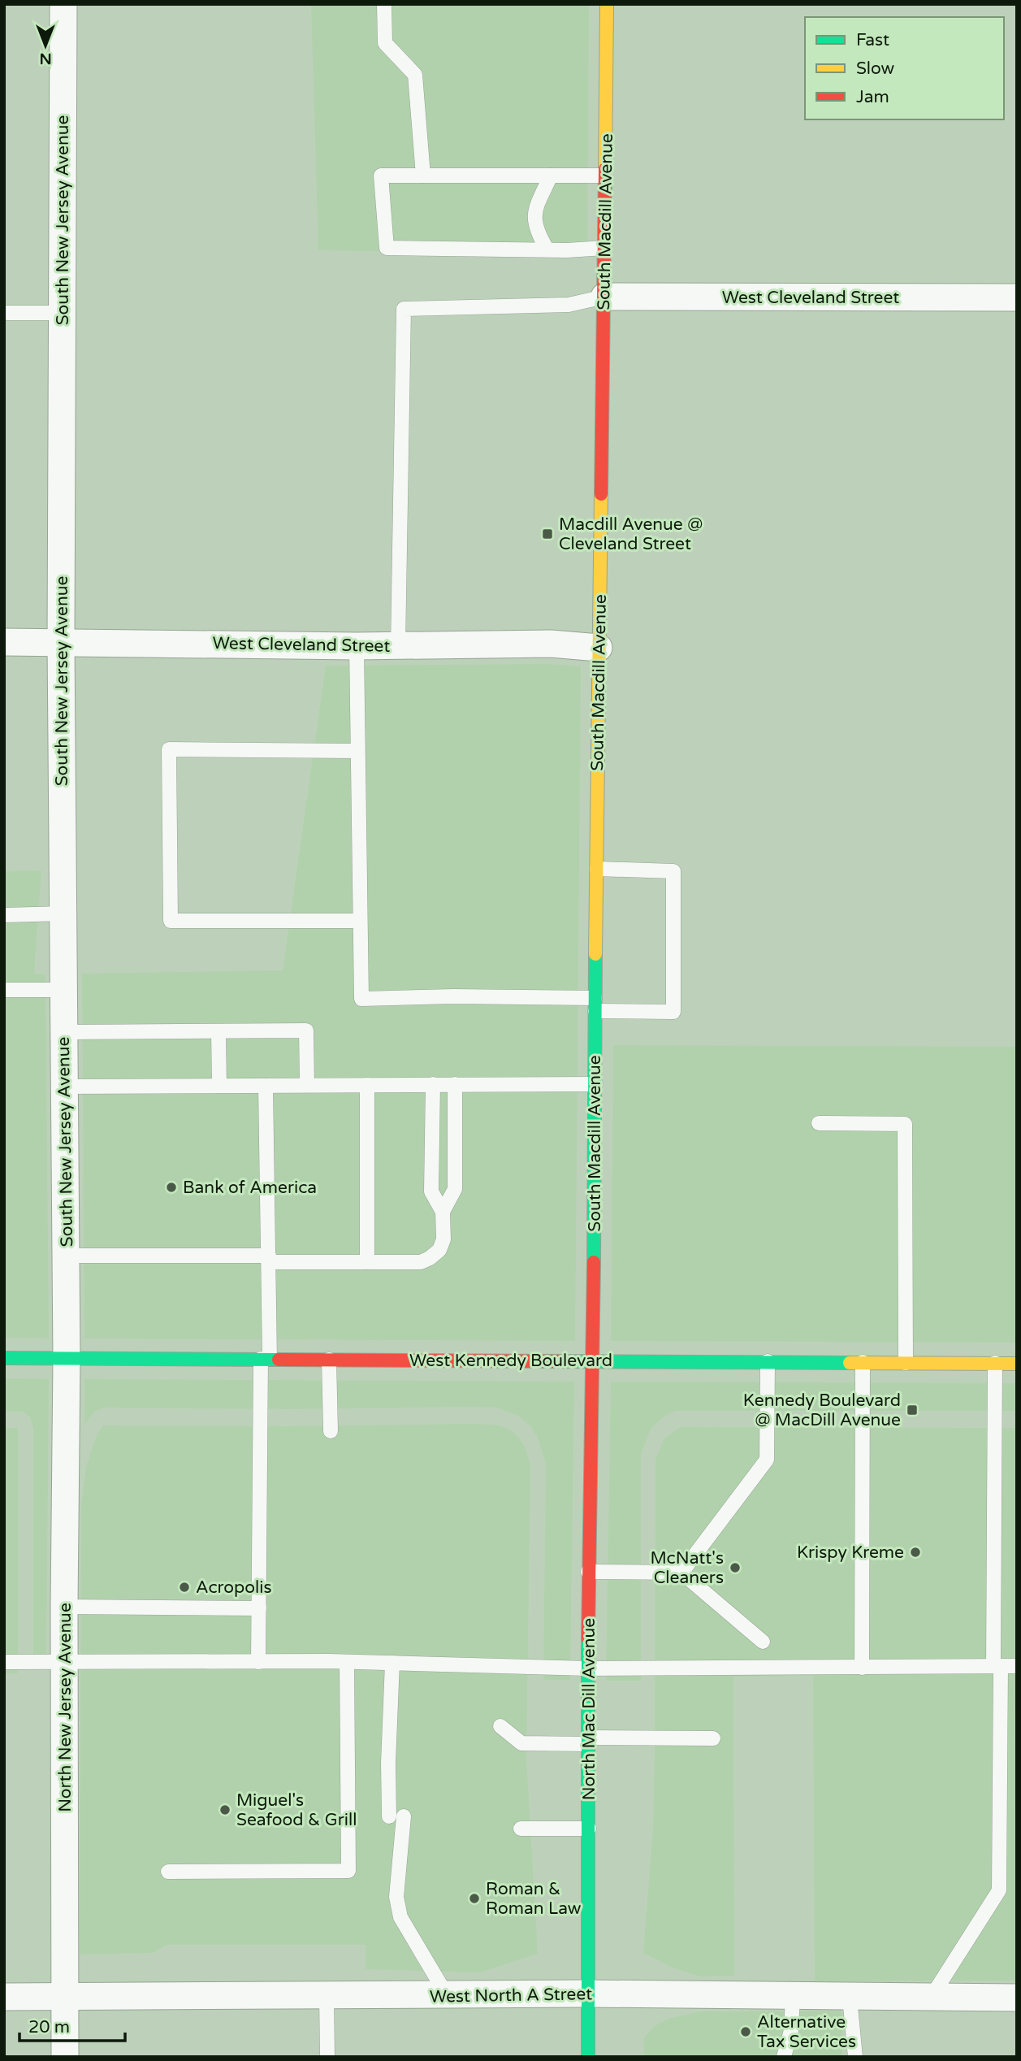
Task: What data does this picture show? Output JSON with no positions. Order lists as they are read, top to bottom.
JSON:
{
  "streets": {
    "street": [
      "South New Jersey Avenue",
      "South Macdill Avenue",
      "West Cleveland Street",
      "West Kennedy Boulevard",
      "North New Jersey Avenue",
      "North Mac Dill Avenue",
      "West North A Street"
    ]
  },
  "crossings": [
    ["South New Jersey Avenue", "West Cleveland Street"],
    ["South New Jersey Avenue", "West Kennedy Boulevard"],
    ["South New Jersey Avenue", "North New Jersey Avenue"],
    ["South Macdill Avenue", "West Cleveland Street"],
    ["South Macdill Avenue", "West Kennedy Boulevard"],
    ["South Macdill Avenue", "North Mac Dill Avenue"],
    ["West Kennedy Boulevard", "North New Jersey Avenue"],
    ["West Kennedy Boulevard", "North Mac Dill Avenue"],
    ["North New Jersey Avenue", "West North A Street"],
    ["North Mac Dill Avenue", "West North A Street"]
  ],
  "places": {
    "transit": ["Macdill Avenue @ Cleveland Street", "Kennedy Boulevard @ MacDill Avenue"],
    "other": [
      "Bank of America",
      "Krispy Kreme",
      "McNatt's Cleaners",
      "Acropolis",
      "Miguel's Seafood & Grill",
      "Roman & Roman Law",
      "Alternative Tax Services"
    ]
  },
  "legend": ["Fast", "Slow", "Jam"],
  "scale_bar": "20 m",
  "north": "bottom"
}
